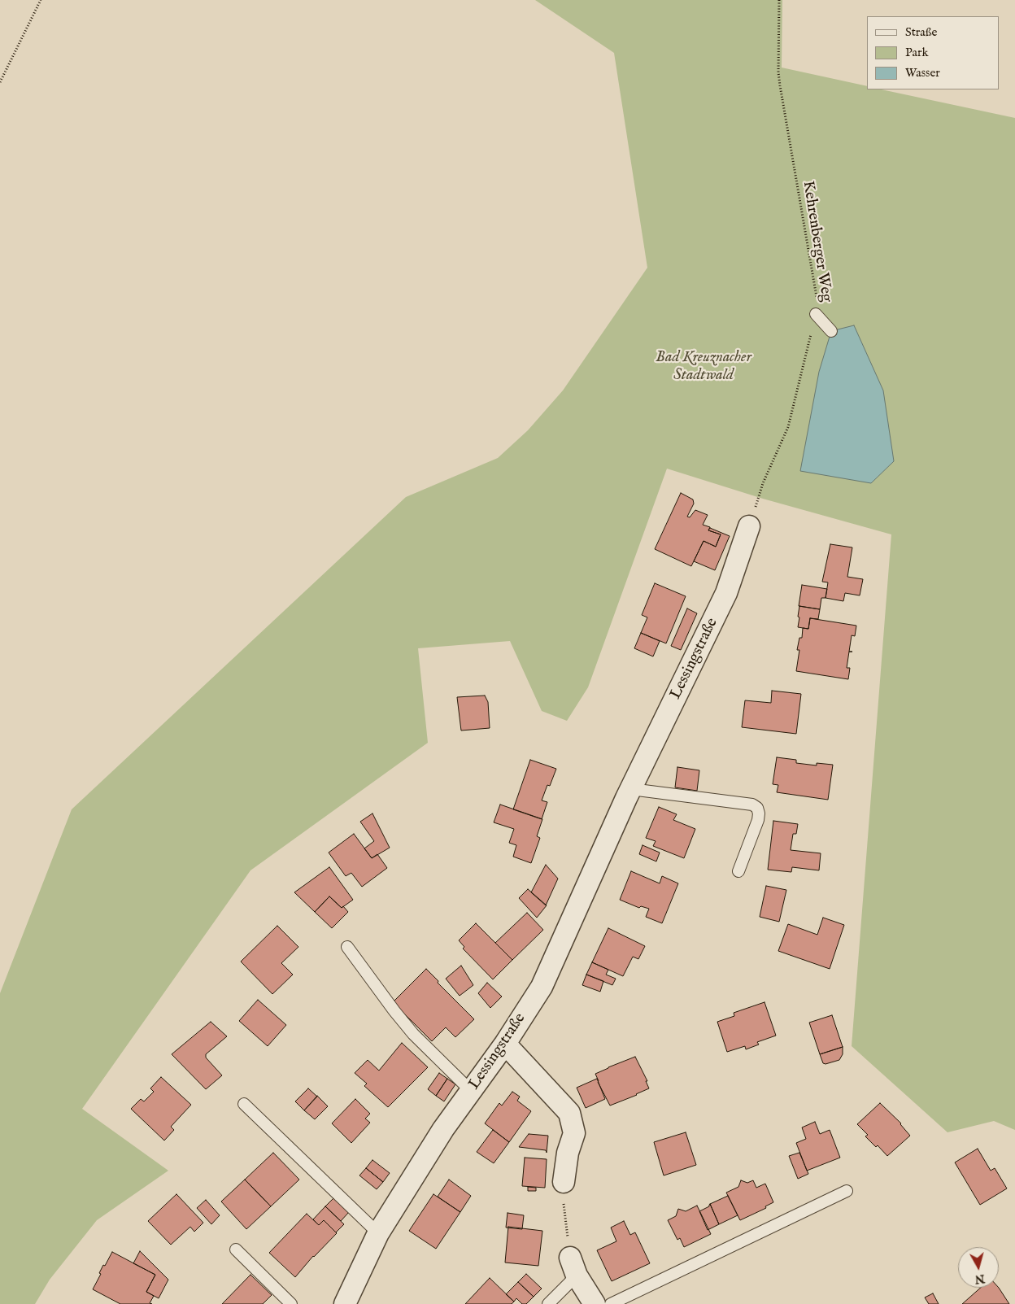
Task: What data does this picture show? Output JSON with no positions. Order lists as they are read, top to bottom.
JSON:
{
  "streets": {
    "street": ["Lessingstraße"],
    "path": ["Kehrenberger Weg"]
  },
  "crossings": [
    ["Kehrenberger Weg", "Lessingstraße"]
  ],
  "parks": ["Bad Kreuznacher Stadtwald"],
  "legend": ["Straße", "Park", "Wasser"],
  "north": "bottom"
}
